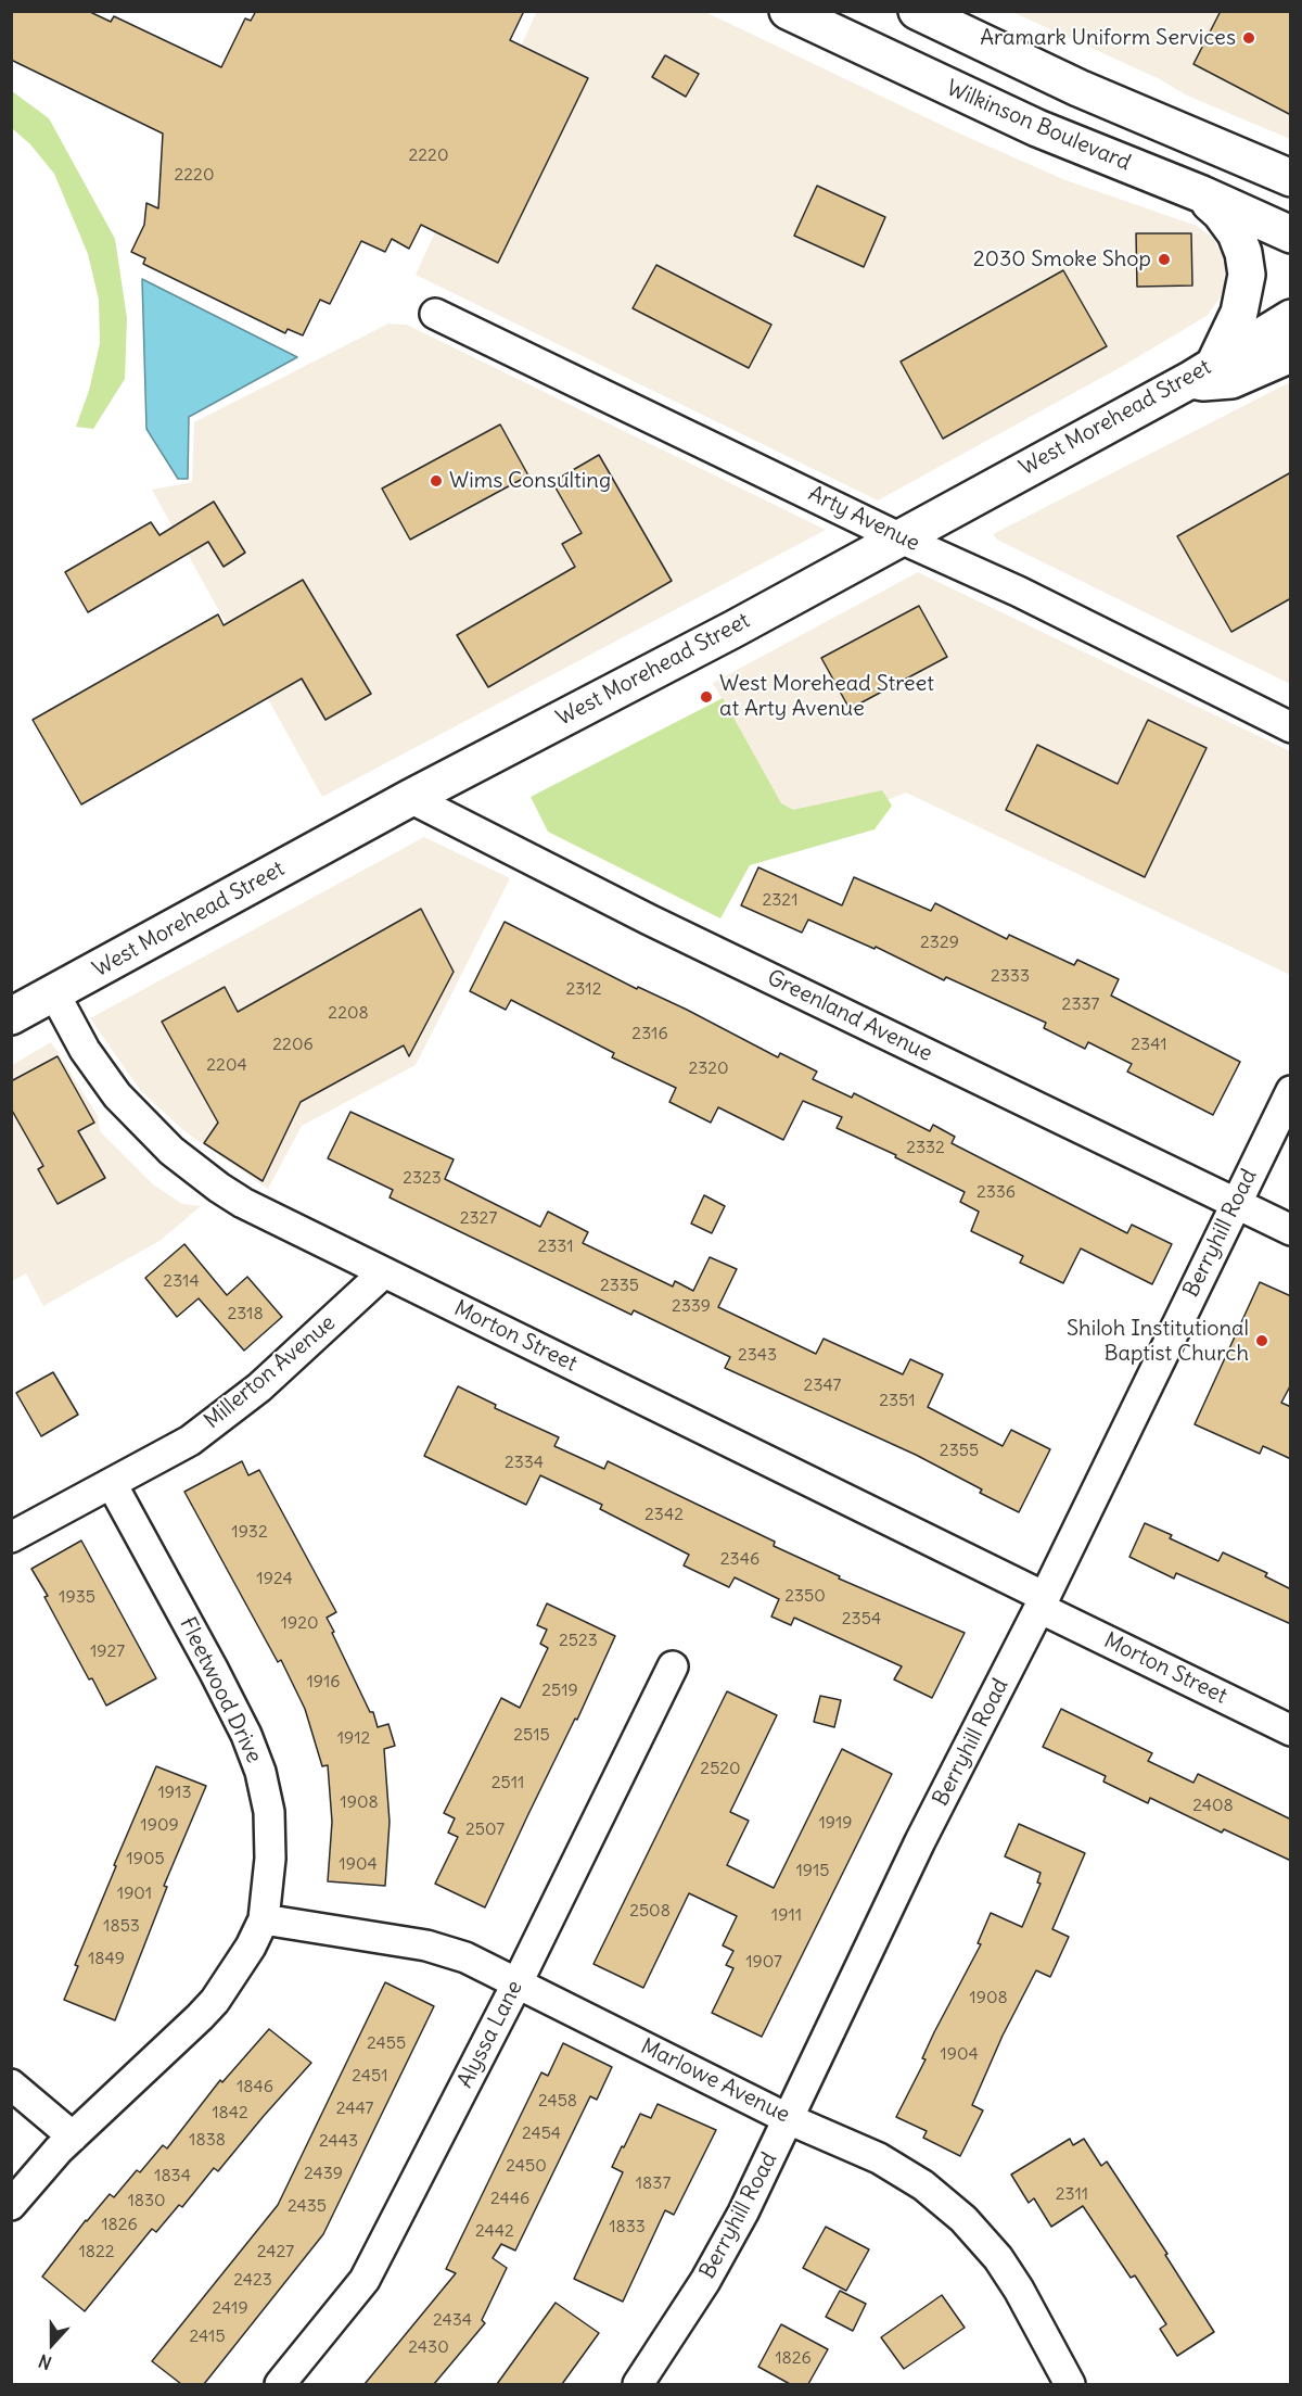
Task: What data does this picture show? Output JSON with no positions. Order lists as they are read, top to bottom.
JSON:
{
  "streets": {
    "main road": ["Wilkinson Boulevard", "West Morehead Street"],
    "street": [
      "Arty Avenue",
      "Greenland Avenue",
      "Berryhill Road",
      "Morton Street",
      "Millerton Avenue",
      "Fleetwood Drive",
      "Alyssa Lane",
      "Marlowe Avenue"
    ]
  },
  "crossings": [
    ["West Morehead Street", "Arty Avenue"],
    ["West Morehead Street", "Greenland Avenue"],
    ["West Morehead Street", "Morton Street"],
    ["Greenland Avenue", "Berryhill Road"],
    ["Berryhill Road", "Morton Street"],
    ["Berryhill Road", "Marlowe Avenue"],
    ["Morton Street", "Millerton Avenue"],
    ["Millerton Avenue", "Fleetwood Drive"],
    ["Fleetwood Drive", "Marlowe Avenue"],
    ["Alyssa Lane", "Marlowe Avenue"]
  ],
  "places": [
    "Aramark Uniform Services",
    "2030 Smoke Shop",
    "Wims Consulting",
    "West Morehead Street at Arty Avenue",
    "Shiloh Institutional Baptist Church"
  ],
  "house_numbers": [
    "2220",
    "2220",
    "2321",
    "2329",
    "2333",
    "2312",
    "2337",
    "2208",
    "2316",
    "2206",
    "2341",
    "2204",
    "2320",
    "2332",
    "2323",
    "2336",
    "2327",
    "2331",
    "2314",
    "2335",
    "2339",
    "2318",
    "2343",
    "2347",
    "2351",
    "2355",
    "2334",
    "2342",
    "1932",
    "2346",
    "1924",
    "2350",
    "1935",
    "2354",
    "1920",
    "2523",
    "1927",
    "1916",
    "2519",
    "2515",
    "1912",
    "2520",
    "2511",
    "1913",
    "1908",
    "2408",
    "1919",
    "1909",
    "2507",
    "1905",
    "1904",
    "1915",
    "1901",
    "2508",
    "1911",
    "1853",
    "1849",
    "1907",
    "1908",
    "2455",
    "1904",
    "2451",
    "1846",
    "2458",
    "2447",
    "1842",
    "2454",
    "1838",
    "2443",
    "2450",
    "2439",
    "1834",
    "1837",
    "2311",
    "2446",
    "1830",
    "2435",
    "1826",
    "1833",
    "2442",
    "1822",
    "2427",
    "2423",
    "2419",
    "2434",
    "2415",
    "2430",
    "1826"
  ],
  "north": "bottom"
}
